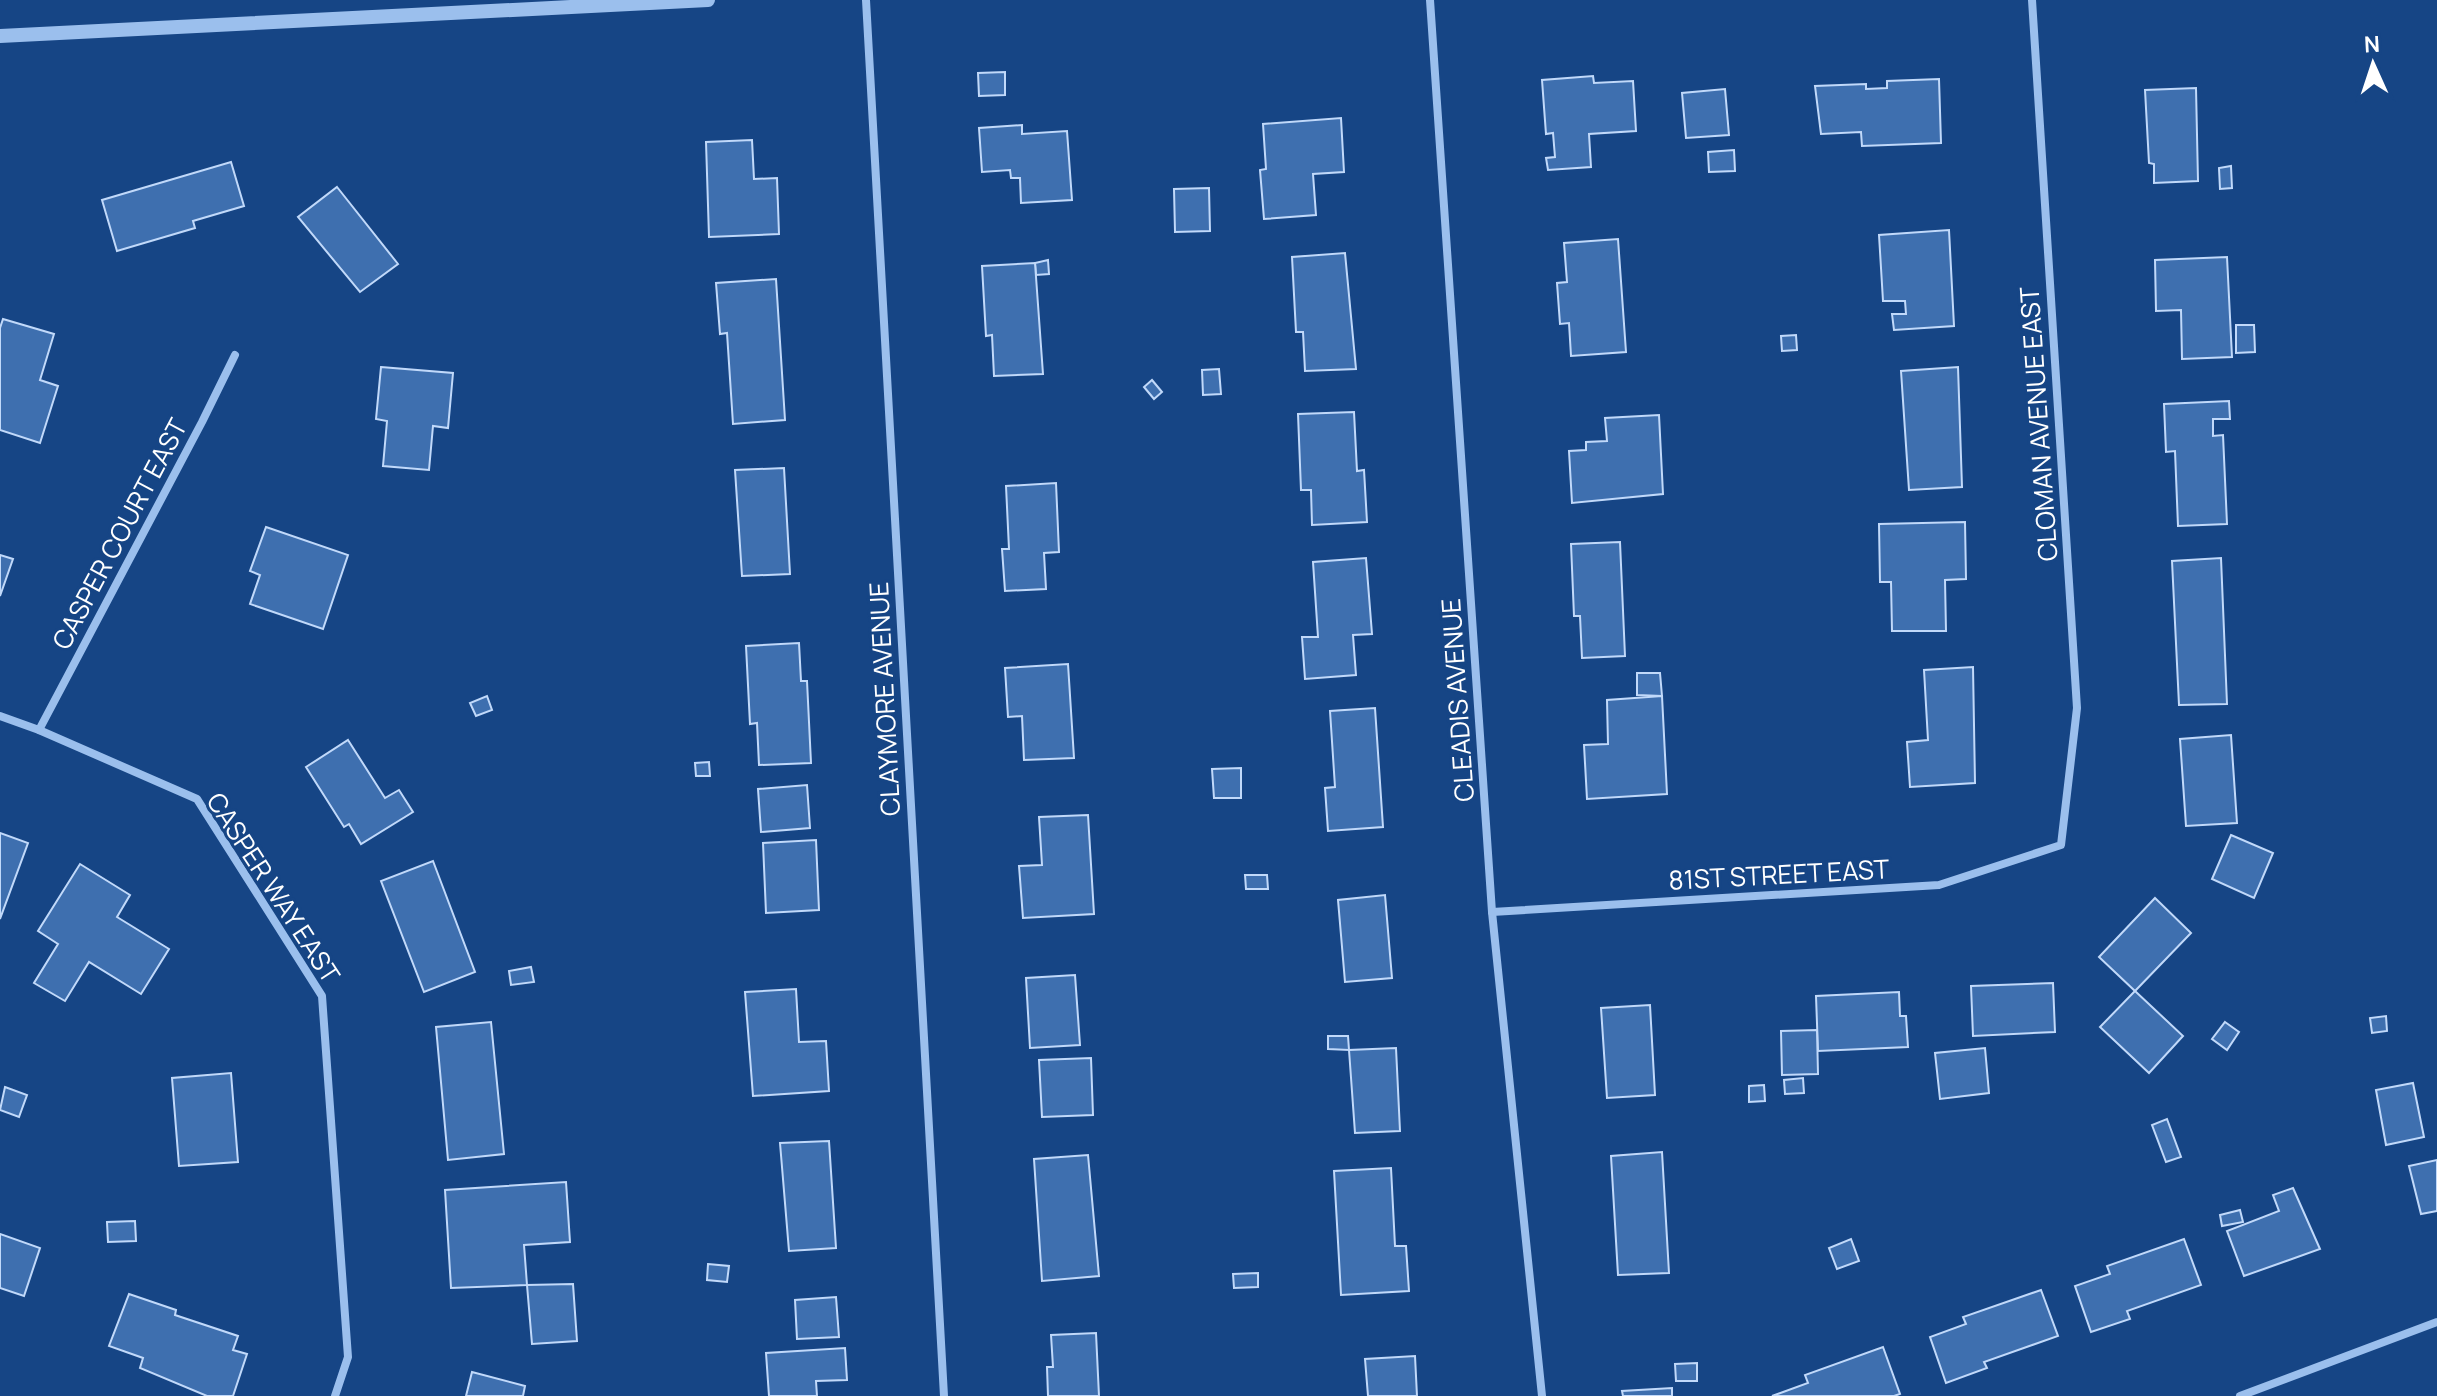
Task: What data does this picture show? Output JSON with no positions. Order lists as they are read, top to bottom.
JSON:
{
  "streets": {
    "street": [
      "CLOMAN AVENUE EAST",
      "CASPER COURT EAST",
      "CLAYMORE AVENUE",
      "CLEADIS AVENUE",
      "81ST STREET EAST",
      "CASPER WAY EAST"
    ]
  },
  "crossings": [
    ["CLOMAN AVENUE EAST", "81ST STREET EAST"],
    ["CASPER COURT EAST", "CASPER WAY EAST"],
    ["CLEADIS AVENUE", "81ST STREET EAST"]
  ],
  "north": "top"
}
